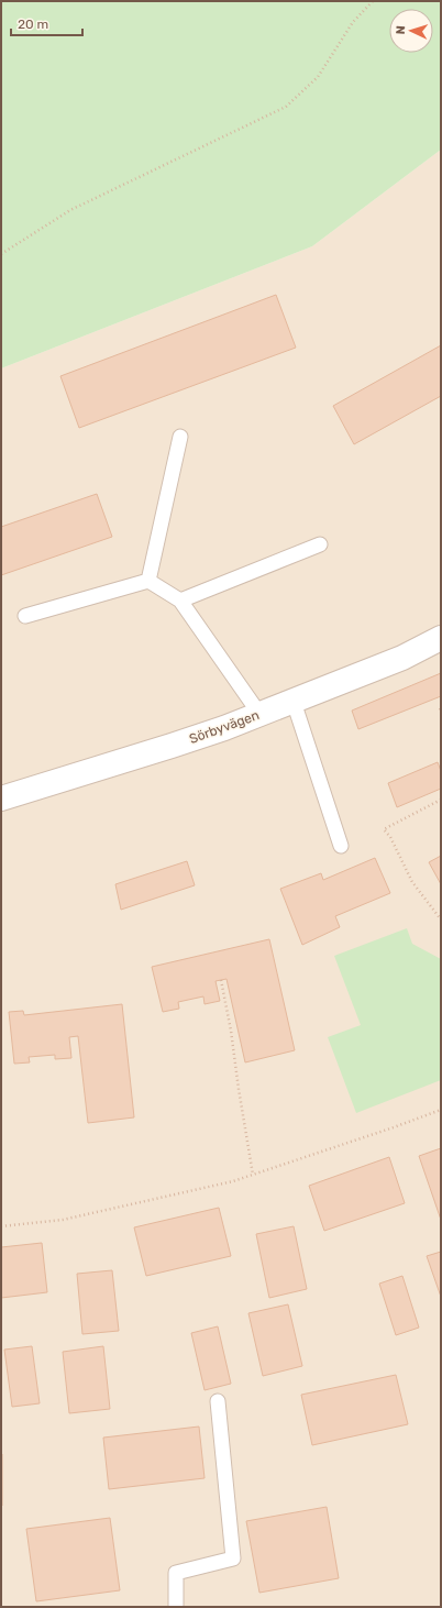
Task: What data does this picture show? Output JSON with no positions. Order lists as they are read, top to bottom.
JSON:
{
  "streets": {
    "street": ["Sörbyvägen"]
  },
  "scale_bar": "20 m",
  "north": "left"
}
